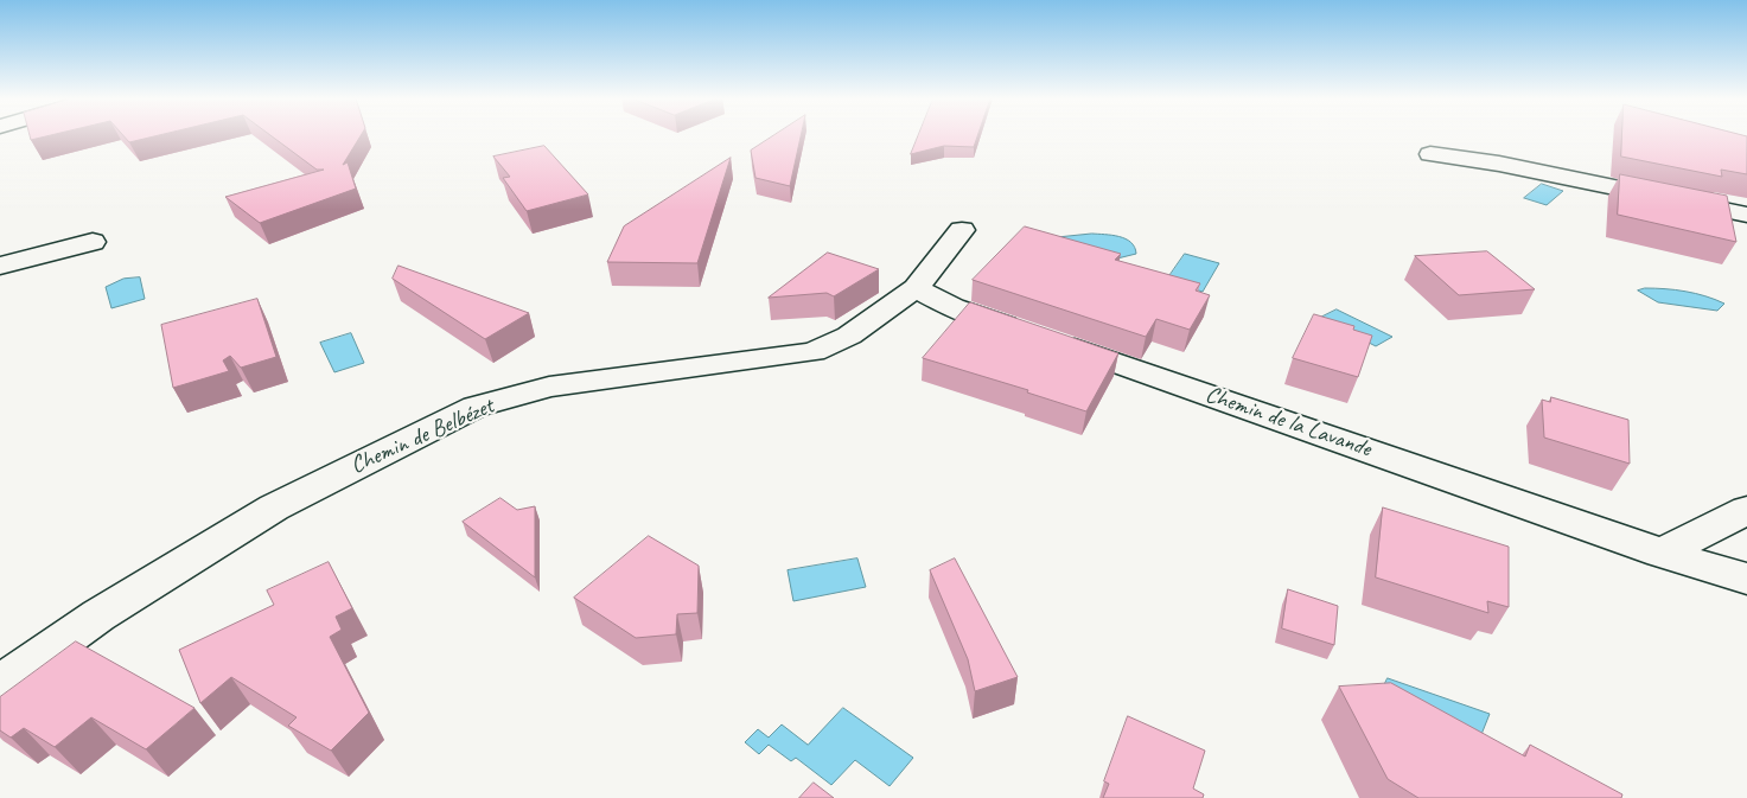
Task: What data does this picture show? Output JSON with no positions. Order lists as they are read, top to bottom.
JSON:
{
  "streets": {
    "street": ["Chemin de la Lavande", "Chemin de Belbézet"]
  },
  "crossings": [
    ["Chemin de la Lavande", "Chemin de Belbézet"]
  ]
}
